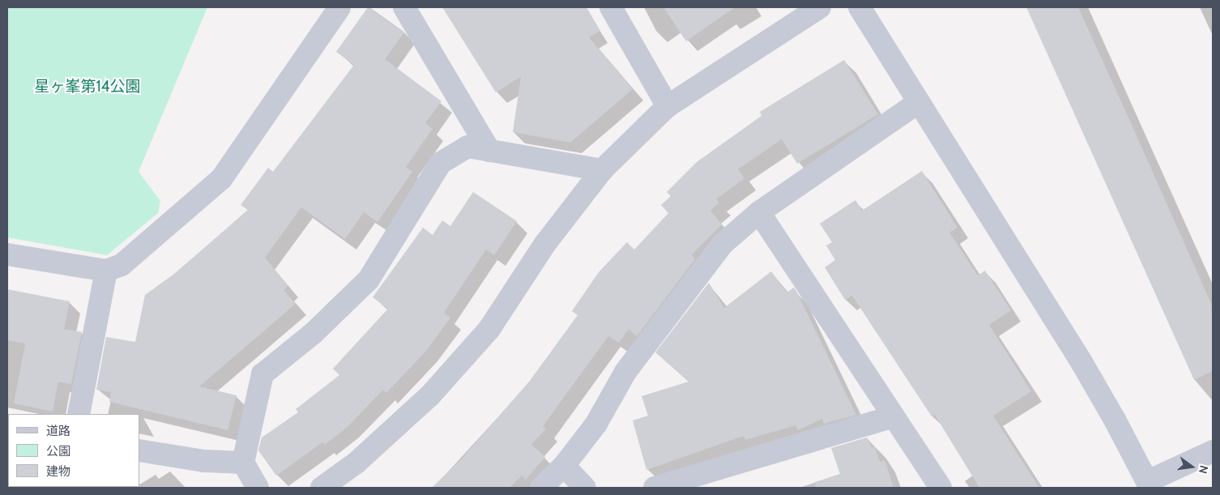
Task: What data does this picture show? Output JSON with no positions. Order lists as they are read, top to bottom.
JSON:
{
  "parks": ["星ヶ峯第14公園"],
  "legend": ["道路", "公園", "建物"],
  "north": "right"
}
